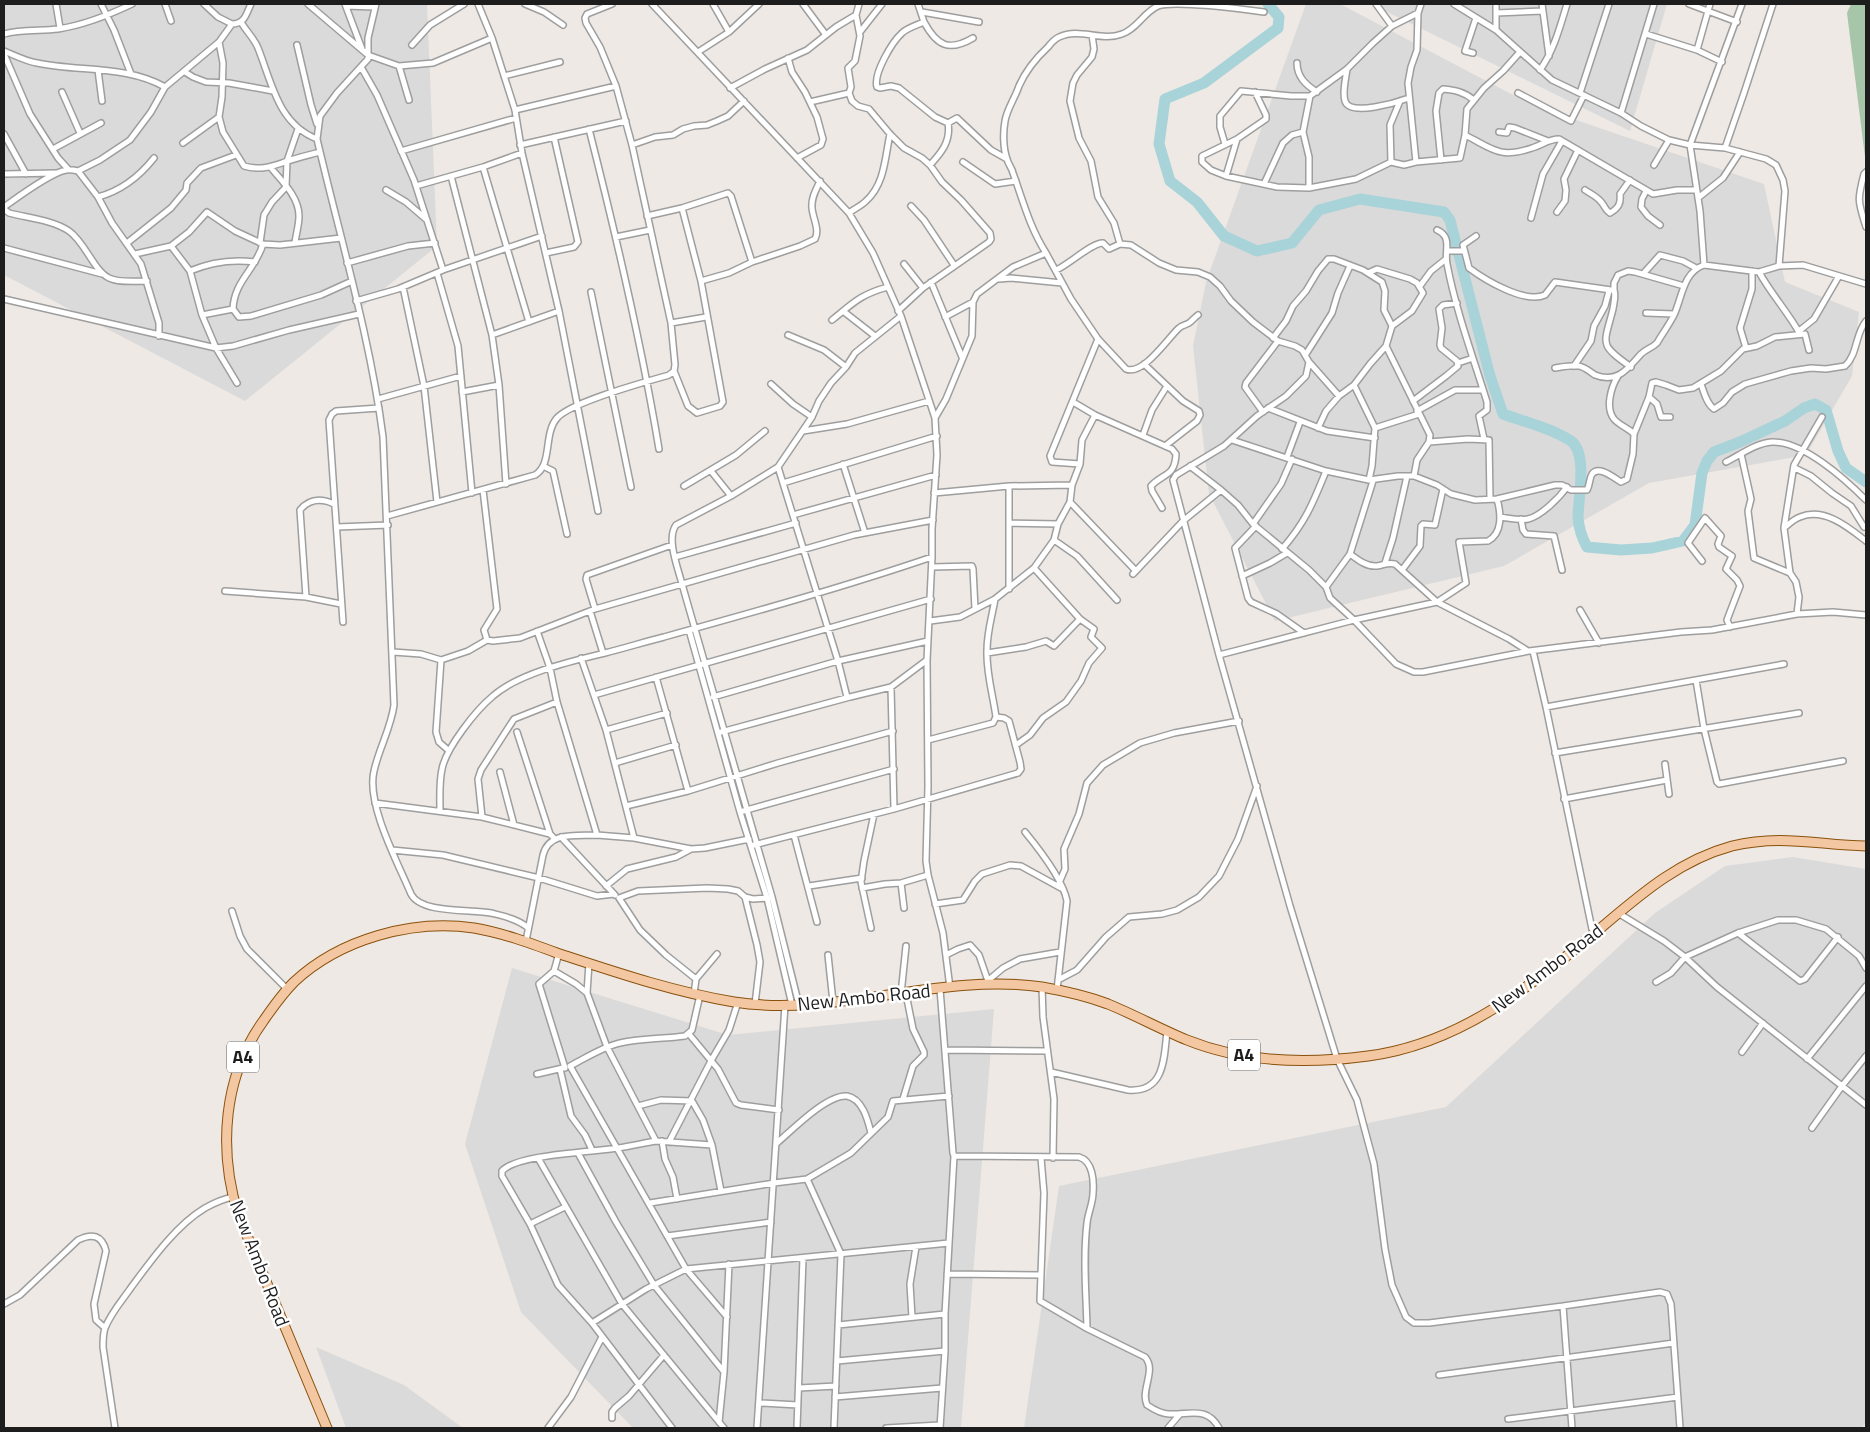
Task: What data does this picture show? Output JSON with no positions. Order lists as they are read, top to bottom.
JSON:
{
  "streets": {
    "main road": ["New Ambo Road", "A4"]
  }
}
